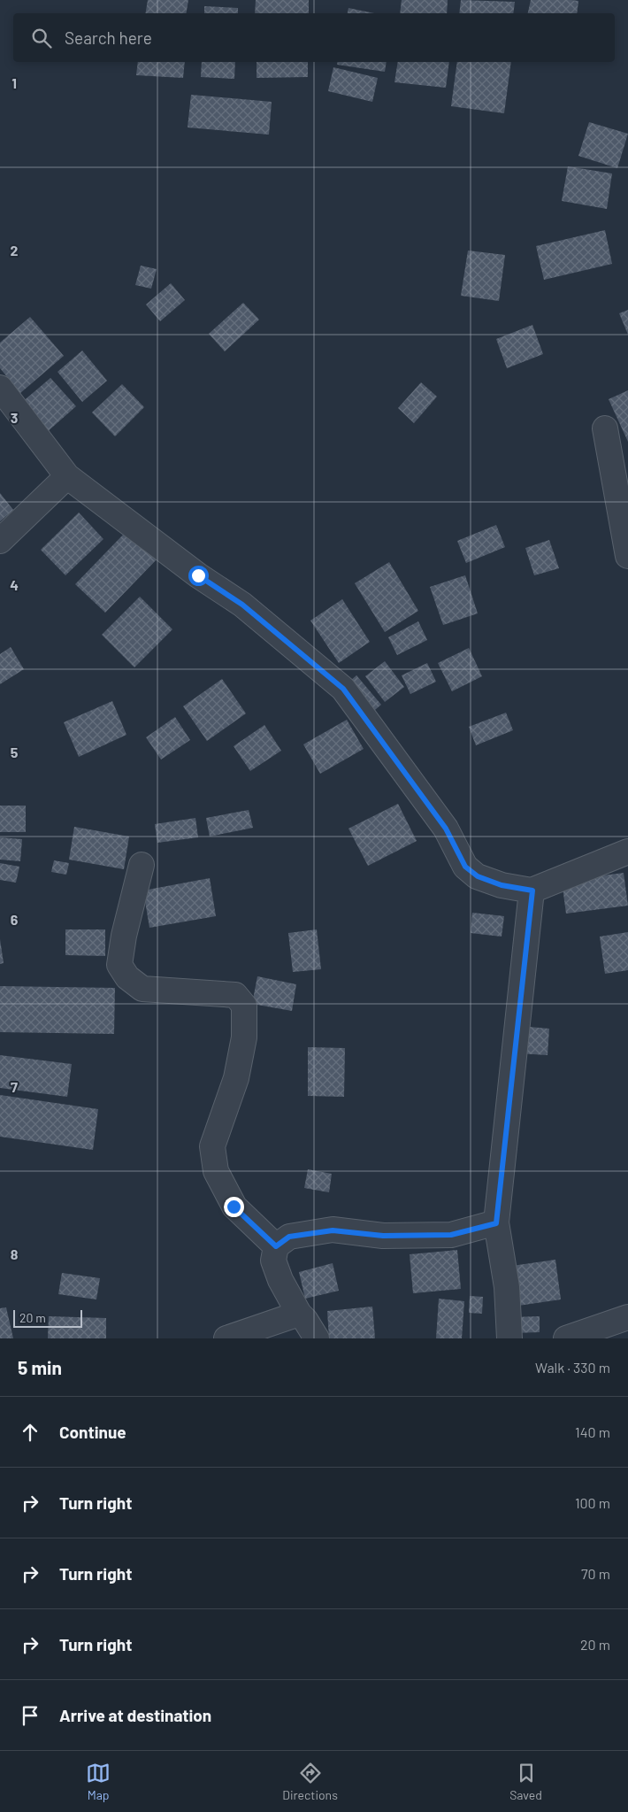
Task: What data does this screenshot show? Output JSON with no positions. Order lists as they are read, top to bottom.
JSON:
{
  "scale_bar": "20 m",
  "page": {
    "search": "Search here",
    "scale": "20 m",
    "heading": ["5 min", "Walk · 330 m"],
    "list": [
      ["Continue", "140 m"],
      ["Turn right", "100 m"],
      ["Turn right", "70 m"],
      ["Turn right", "20 m"],
      "Arrive at destination"
    ],
    "nav": ["Map", "Directions", "Saved"]
  },
  "grid": {
    "rows": [
      "1",
      "2",
      "3",
      "4",
      "5",
      "6",
      "7",
      "8"
    ]
  }
}
